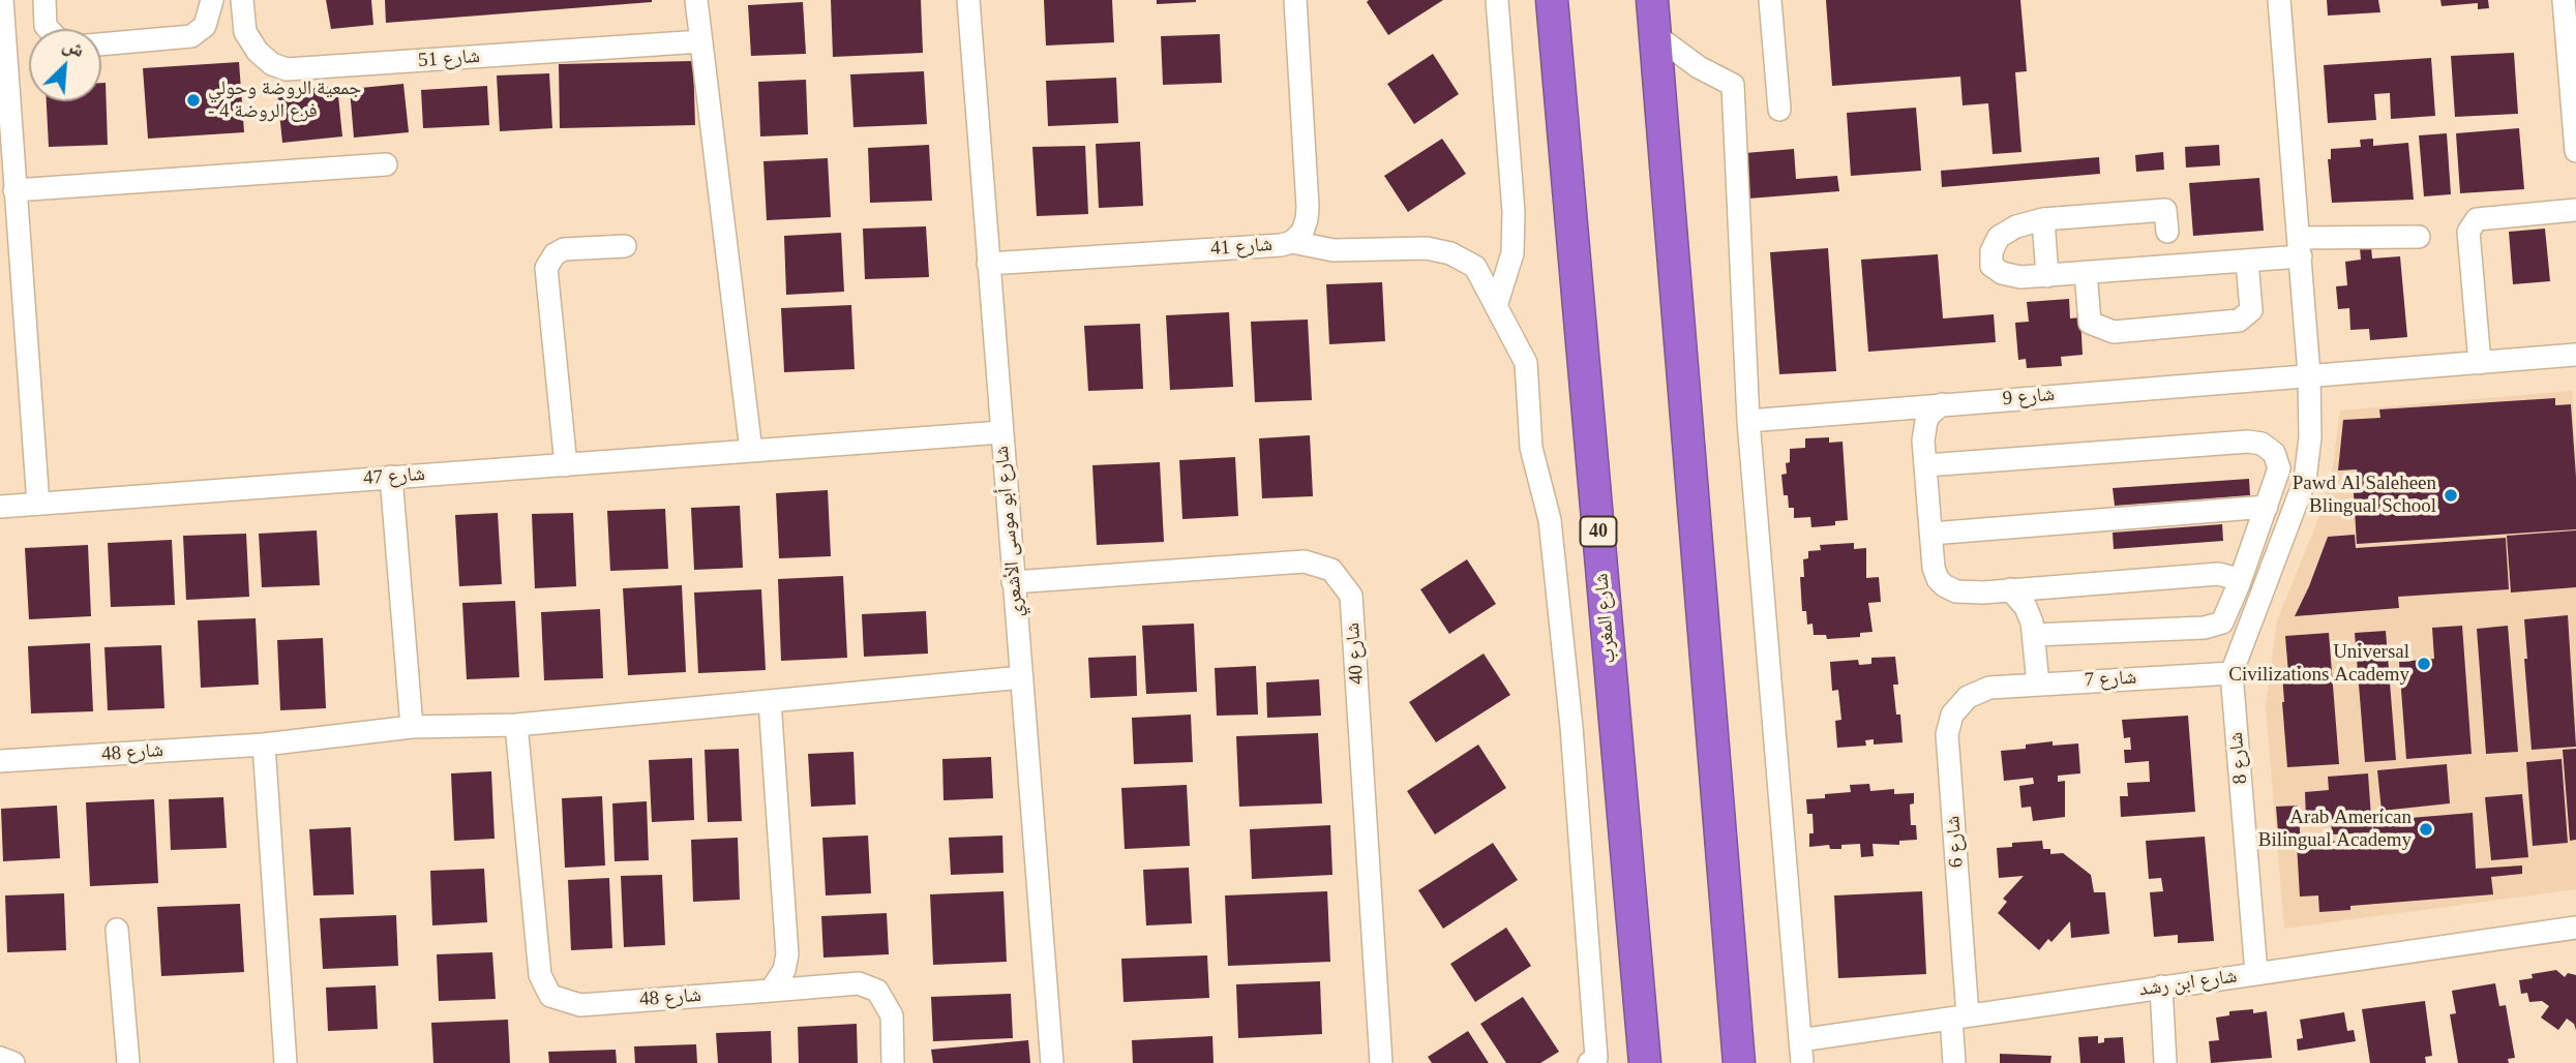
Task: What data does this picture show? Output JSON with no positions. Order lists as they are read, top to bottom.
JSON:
{
  "streets": {
    "highway": ["40", "شارع المغرب"],
    "street": [
      "شارع 51",
      "شارع 41",
      "شارع 9",
      "شارع 47",
      "شارع أبو موسى الأشعري",
      "شارع 40",
      "شارع 7",
      "شارع 48",
      "شارع 8",
      "شارع 6",
      "شارع ابن رشد"
    ]
  },
  "crossings": [
    ["شارع 41", "شارع أبو موسى الأشعري"],
    ["شارع 47", "شارع أبو موسى الأشعري"],
    ["شارع أبو موسى الأشعري", "شارع 40"],
    ["شارع أبو موسى الأشعري", "شارع 48"],
    ["شارع 7", "شارع 8"],
    ["شارع 7", "شارع 6"],
    ["شارع 8", "شارع ابن رشد"],
    ["شارع 6", "شارع ابن رشد"]
  ],
  "places": [
    "جمعية الروضة وحولي - فرع الروضة 4",
    "Pawd Al Saleheen Blingual School",
    "Universal Civilizations Academy",
    "Arab American Bilingual Academy"
  ],
  "north": "top right"
}
